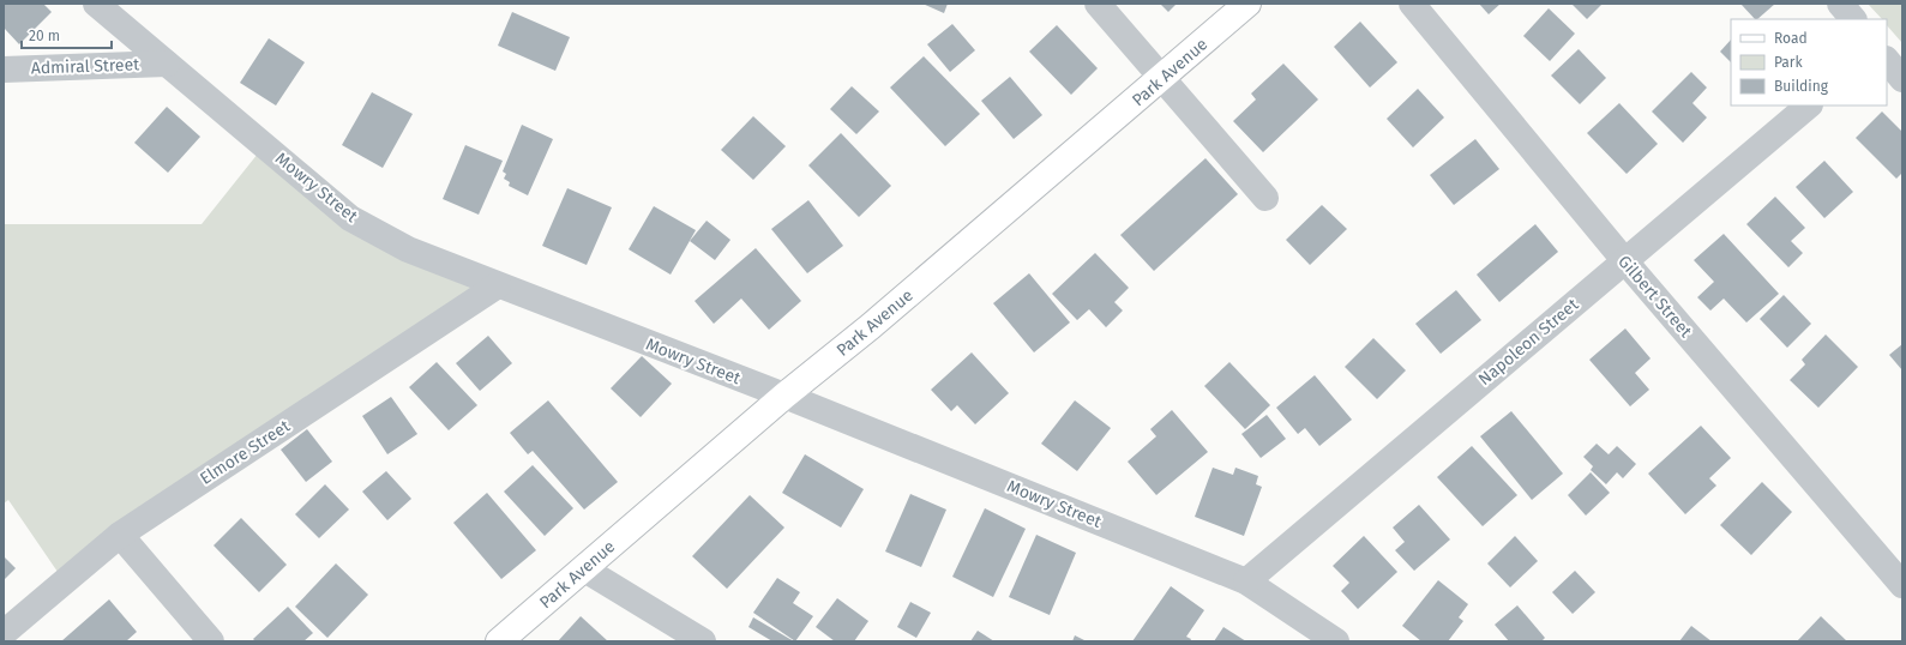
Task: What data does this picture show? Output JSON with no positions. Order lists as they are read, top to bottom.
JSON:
{
  "streets": {
    "main road": ["Park Avenue"],
    "street": [
      "Admiral Street",
      "Mowry Street",
      "Gilbert Street",
      "Napoleon Street",
      "Elmore Street"
    ]
  },
  "crossings": [
    ["Admiral Street", "Mowry Street"],
    ["Park Avenue", "Mowry Street"],
    ["Mowry Street", "Napoleon Street"],
    ["Mowry Street", "Elmore Street"],
    ["Gilbert Street", "Napoleon Street"]
  ],
  "legend": ["Road", "Park", "Building"],
  "scale_bar": "20 m"
}
